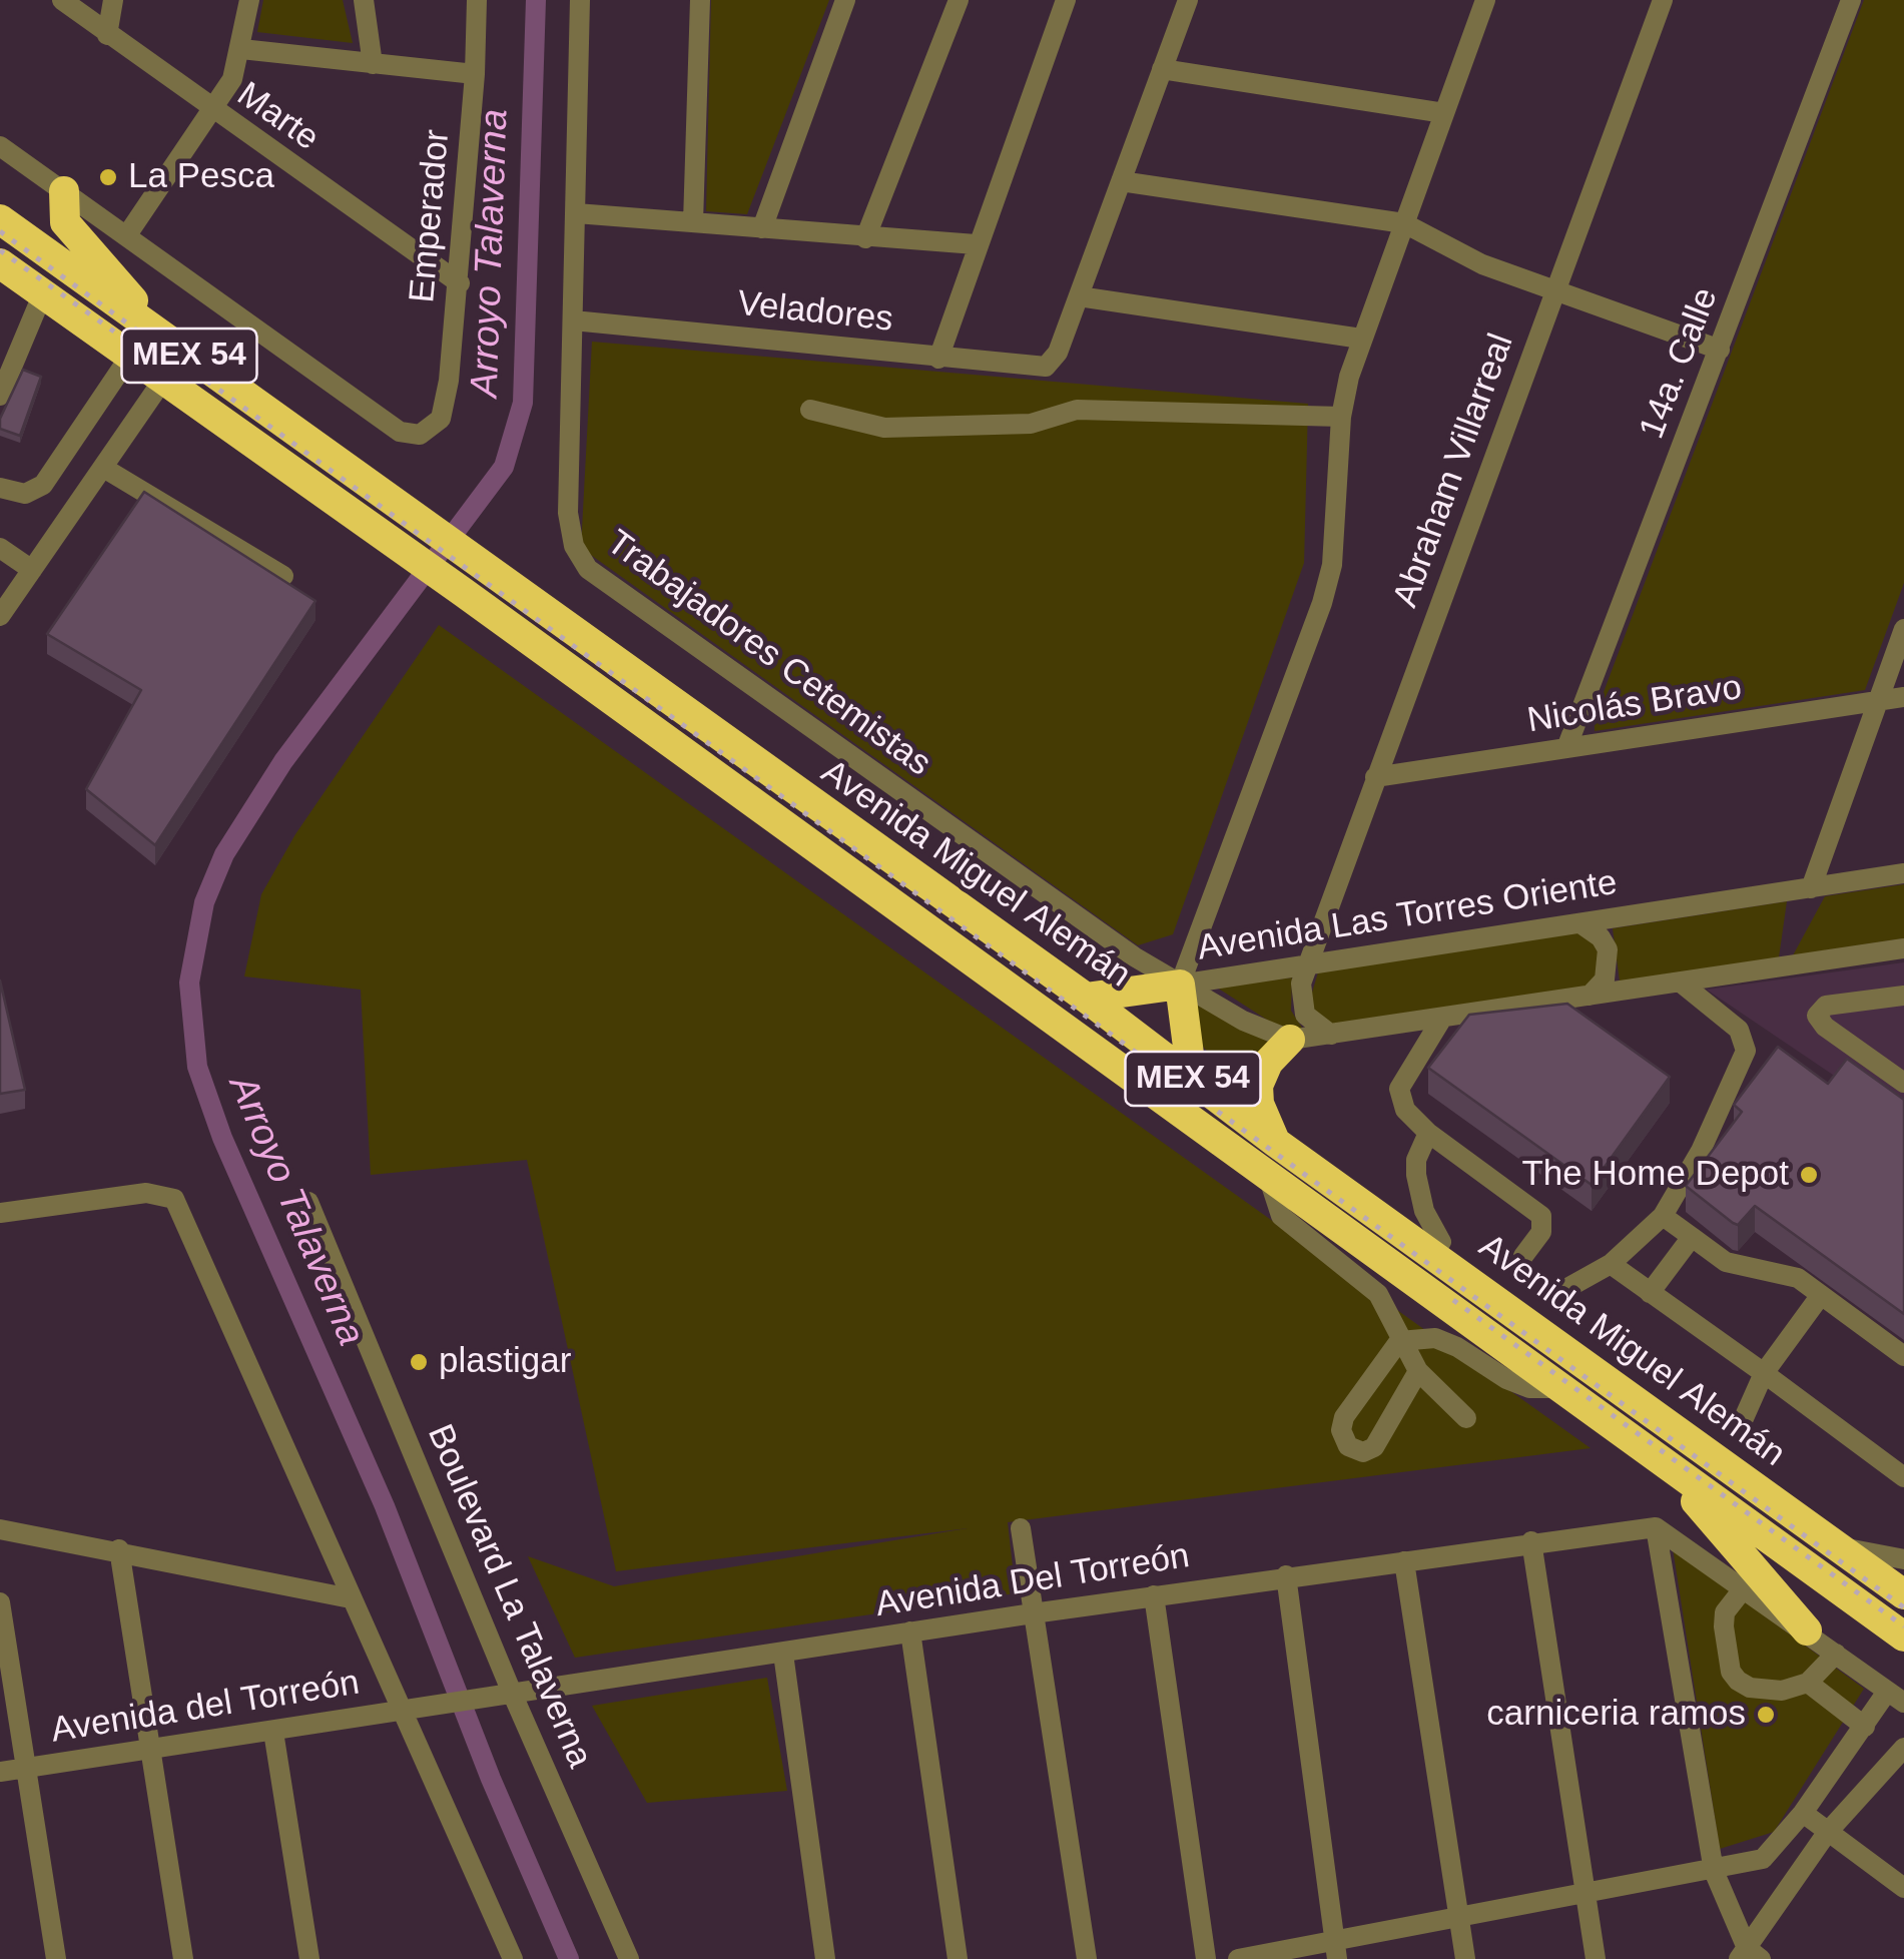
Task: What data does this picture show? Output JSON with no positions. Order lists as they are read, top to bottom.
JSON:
{
  "streets": {
    "highway": ["MEX 54", "Avenida Miguel Alemán"],
    "street": [
      "Marte",
      "Emperador",
      "Veladores",
      "14a. Calle",
      "Abraham Villarreal",
      "Trabajadores Cetemistas",
      "Nicolás Bravo",
      "Avenida Las Torres Oriente",
      "Avenida Del Torreón",
      "Boulevard La Talaverna",
      "Avenida del Torreón"
    ]
  },
  "crossings": [
    ["Marte", "Emperador"],
    ["Veladores", "Trabajadores Cetemistas"],
    ["14a. Calle", "Nicolás Bravo"],
    ["Abraham Villarreal", "Nicolás Bravo"],
    ["Abraham Villarreal", "Avenida Las Torres Oriente"],
    ["Trabajadores Cetemistas", "Avenida Las Torres Oriente"],
    ["Avenida Del Torreón", "Boulevard La Talaverna"],
    ["Avenida Del Torreón", "Avenida del Torreón"]
  ],
  "water": ["Arroyo Talaverna"],
  "places": [
    "La Pesca",
    "The Home Depot",
    "plastigar",
    "carniceria ramos"
  ]
}
